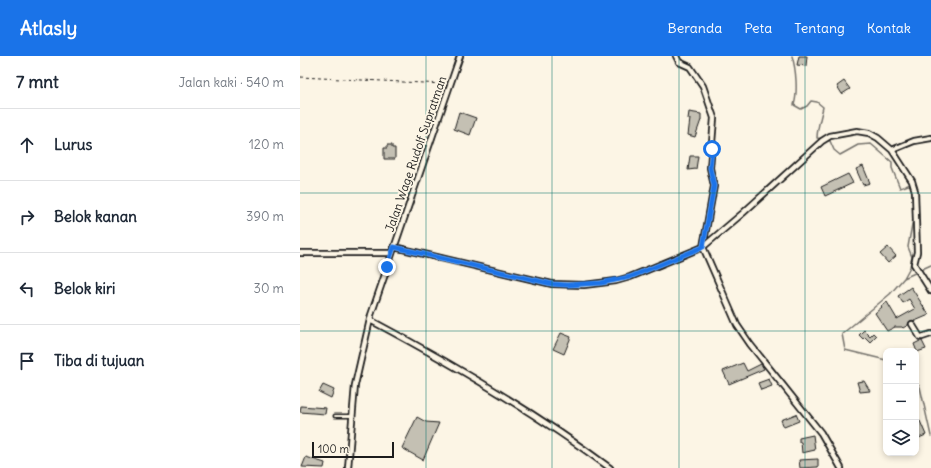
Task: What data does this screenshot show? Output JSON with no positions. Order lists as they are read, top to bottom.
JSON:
{
  "streets": {
    "street": ["Jalan Wage Rudolf Supratman"]
  },
  "scale_bar": "100 m",
  "page": {
    "header": "Atlasly",
    "nav": [
      "Beranda",
      "Peta",
      "Tentang",
      "Kontak"
    ],
    "heading": ["7 mnt", "Jalan kaki · 540 m"],
    "list": [
      ["Lurus", "120 m"],
      ["Belok kanan", "390 m"],
      ["Belok kiri", "30 m"],
      "Tiba di tujuan"
    ],
    "map_buttons": ["+", "−"],
    "scale": "100 m"
  }
}
